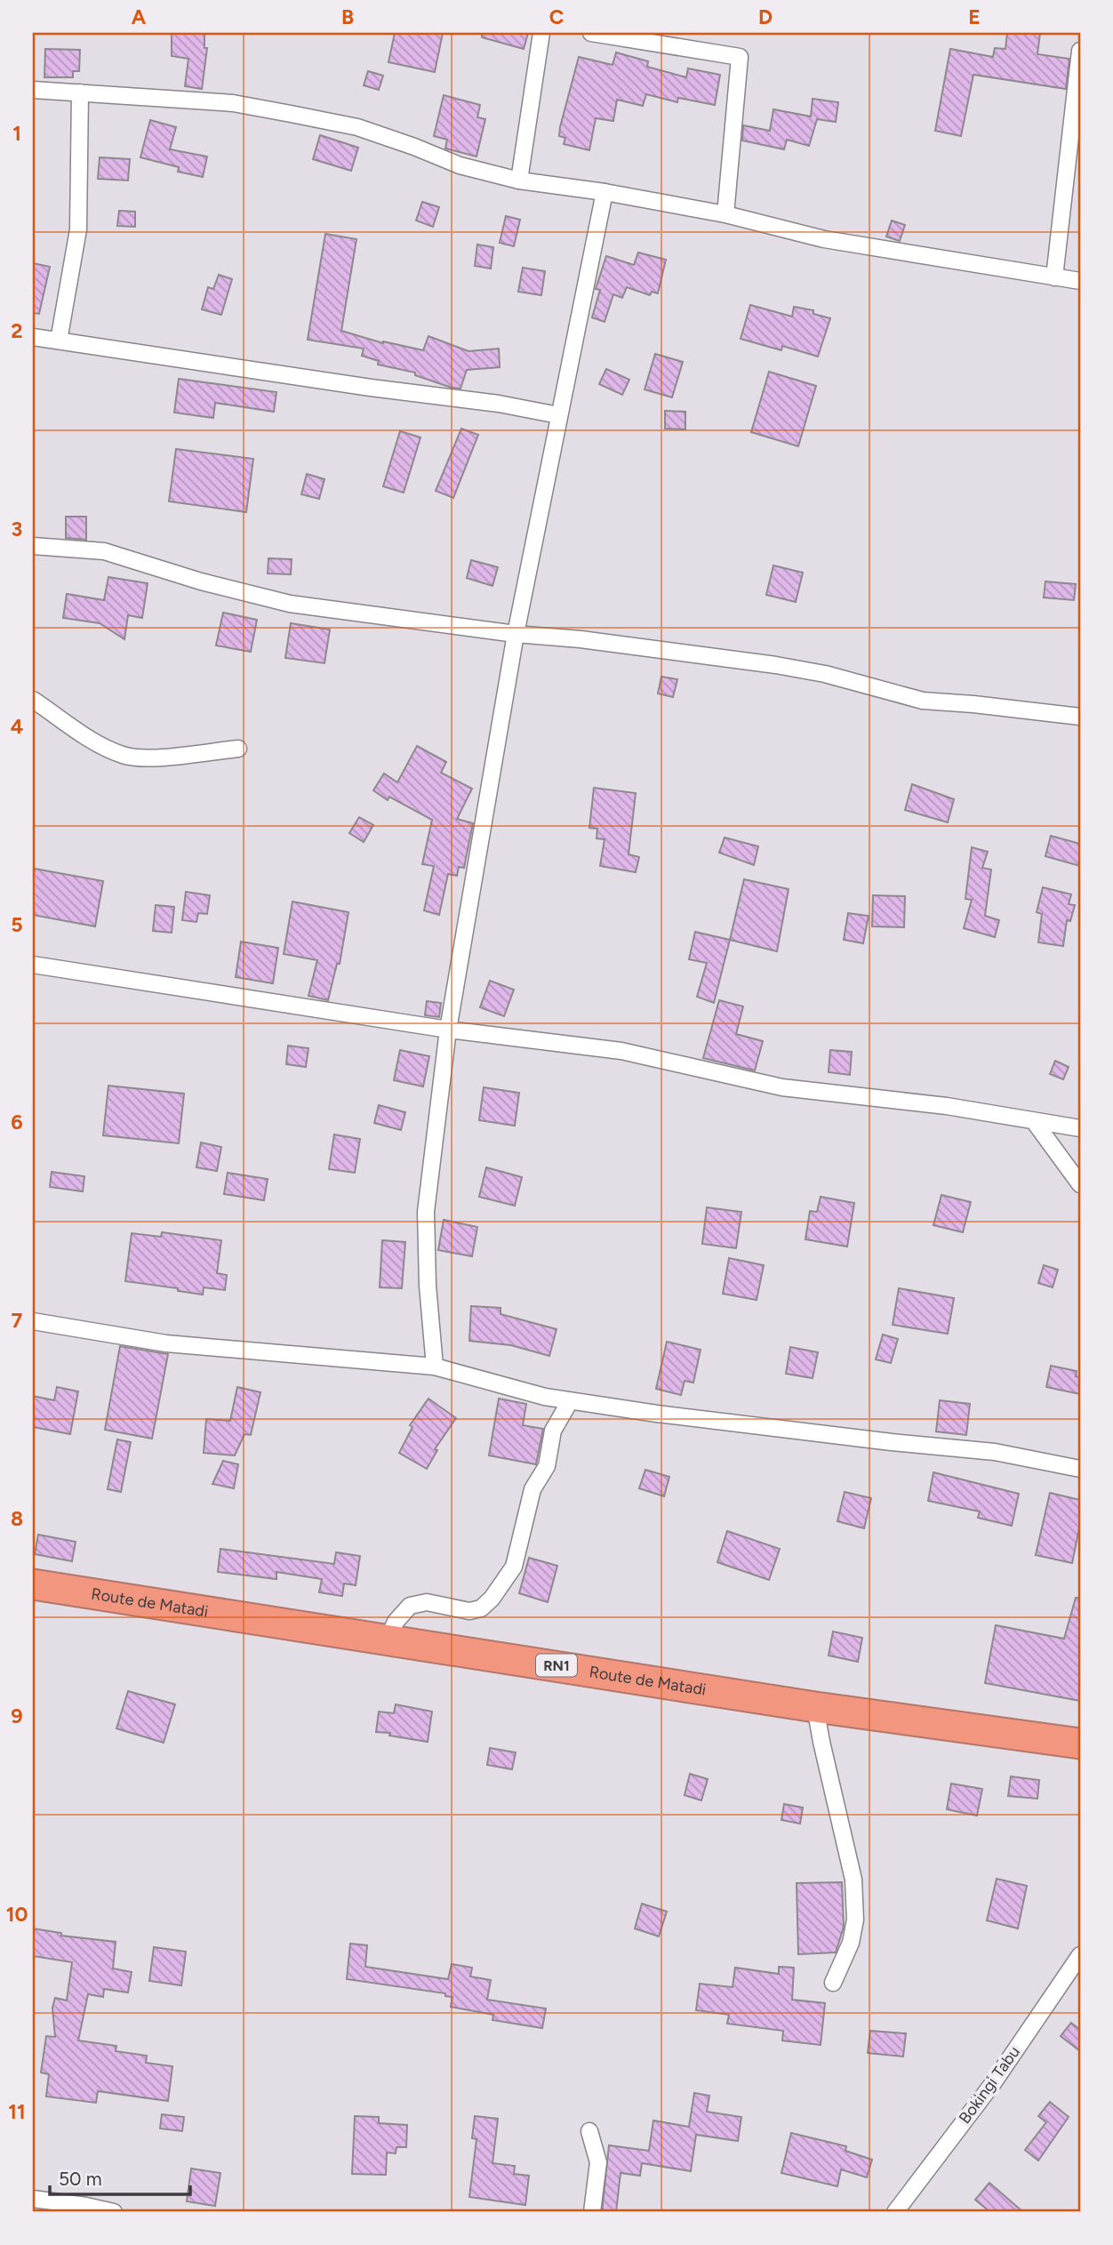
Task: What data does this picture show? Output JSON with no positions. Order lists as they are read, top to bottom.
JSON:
{
  "streets": {
    "highway": ["Route de Matadi", "RN1"],
    "street": ["Bokingi Tabu"]
  },
  "scale_bar": "50 m",
  "grid": {
    "columns": [
      "A",
      "B",
      "C",
      "D",
      "E"
    ],
    "rows": [
      "1",
      "2",
      "3",
      "4",
      "5",
      "6",
      "7",
      "8",
      "9",
      "10",
      "11"
    ]
  }
}
